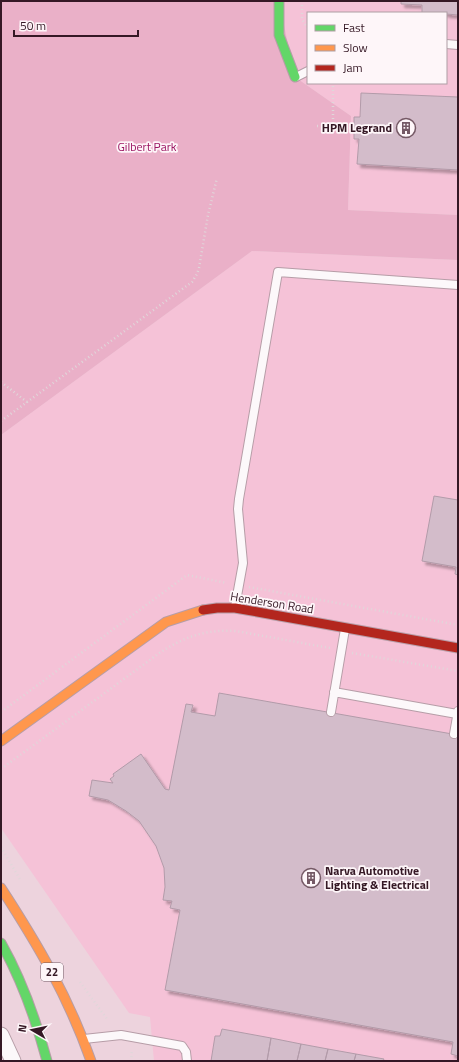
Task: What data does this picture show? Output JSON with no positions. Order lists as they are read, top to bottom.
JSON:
{
  "streets": {
    "street": ["Henderson Road", "22"]
  },
  "parks": ["Gilbert Park"],
  "places": {
    "building": ["HPM Legrand", "Narva Automotive Lighting & Electrical"]
  },
  "legend": ["Fast", "Slow", "Jam"],
  "scale_bar": "50 m",
  "north": "left"
}
